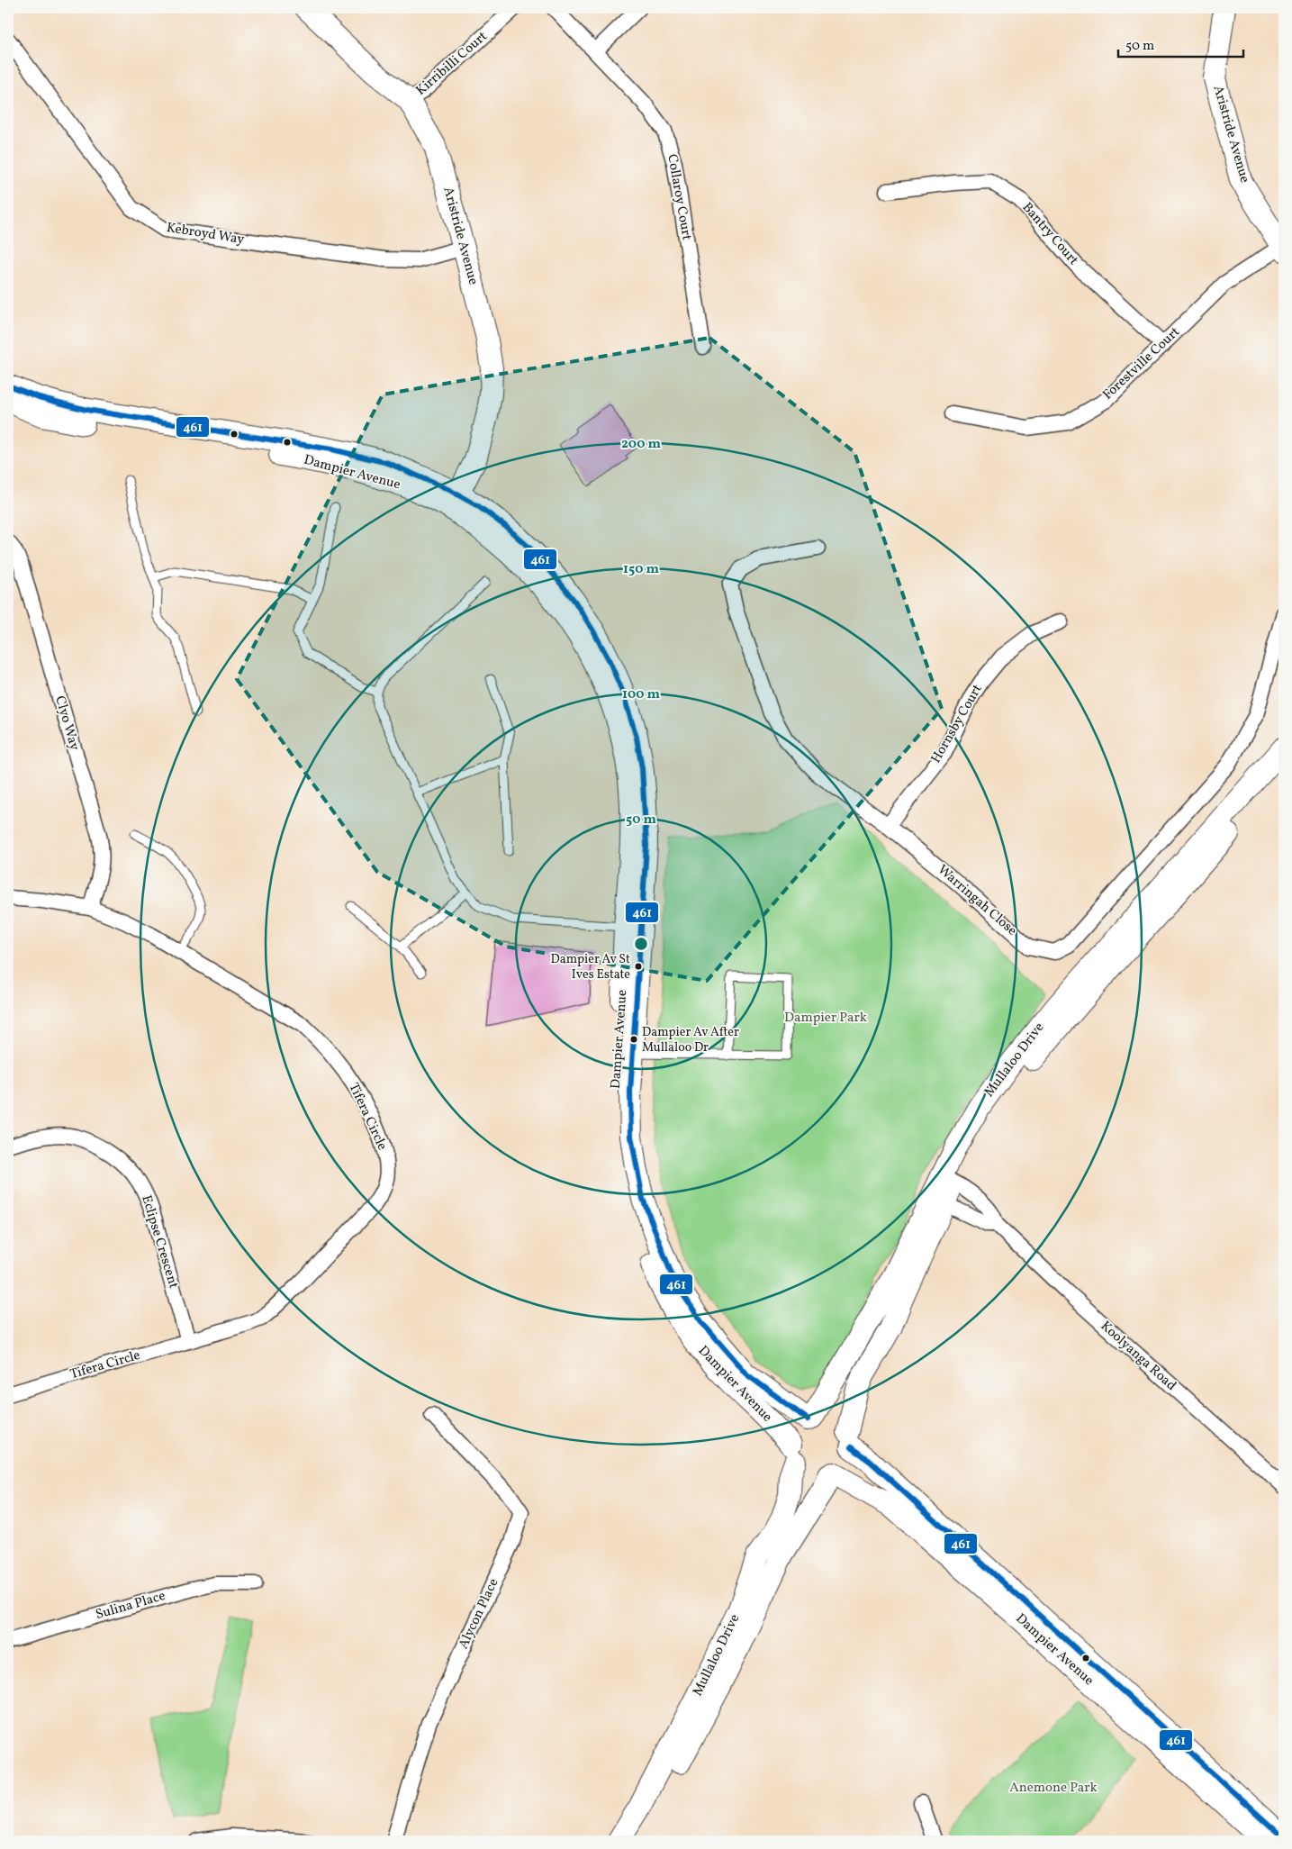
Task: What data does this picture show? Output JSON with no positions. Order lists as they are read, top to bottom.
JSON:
{
  "streets": {
    "main road": ["Aristride Avenue", "Dampier Avenue", "Mullaloo Drive"],
    "street": [
      "Kirribilli Court",
      "Collaroy Court",
      "Kebroyd Way",
      "Bantry Court",
      "Forestville Court",
      "Clyo Way",
      "Hornsby Court",
      "Warringah Close",
      "Tifera Circle",
      "Eclipse Crescent",
      "Koolyanga Road",
      "Sulina Place",
      "Alycon Place"
    ]
  },
  "crossings": [
    ["Kirribilli Court", "Aristride Avenue"],
    ["Aristride Avenue", "Kebroyd Way"],
    ["Aristride Avenue", "Forestville Court"],
    ["Aristride Avenue", "Dampier Avenue"],
    ["Bantry Court", "Forestville Court"],
    ["Dampier Avenue", "Mullaloo Drive"],
    ["Clyo Way", "Tifera Circle"],
    ["Hornsby Court", "Warringah Close"],
    ["Mullaloo Drive", "Koolyanga Road"],
    ["Tifera Circle", "Eclipse Crescent"]
  ],
  "parks": ["Dampier Park", "Anemone Park"],
  "places": ["Dampier Av St Ives Estate", "Dampier Av After Mullaloo Dr"],
  "lines": ["transit line 461"],
  "scale_bar": "50 m",
  "rings": [
    "200 m",
    "150 m",
    "100 m",
    "50 m"
  ]
}
